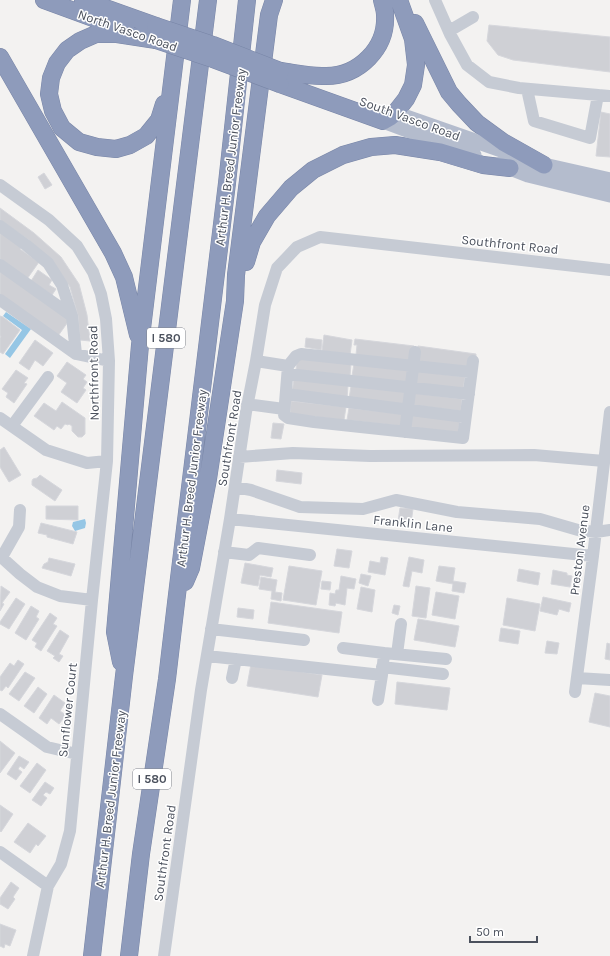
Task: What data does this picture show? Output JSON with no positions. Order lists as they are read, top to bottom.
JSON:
{
  "streets": {
    "highway": [
      "North Vasco Road",
      "South Vasco Road",
      "Arthur H. Breed Junior Freeway",
      "I 580"
    ],
    "street": [
      "Southfront Road",
      "Northfront Road",
      "Franklin Lane",
      "Preston Avenue",
      "Sunflower Court"
    ]
  },
  "crossings": [
    ["North Vasco Road", "South Vasco Road"],
    ["Southfront Road", "Franklin Lane"],
    ["Northfront Road", "Sunflower Court"],
    ["Franklin Lane", "Preston Avenue"]
  ],
  "scale_bar": "50 m"
}
